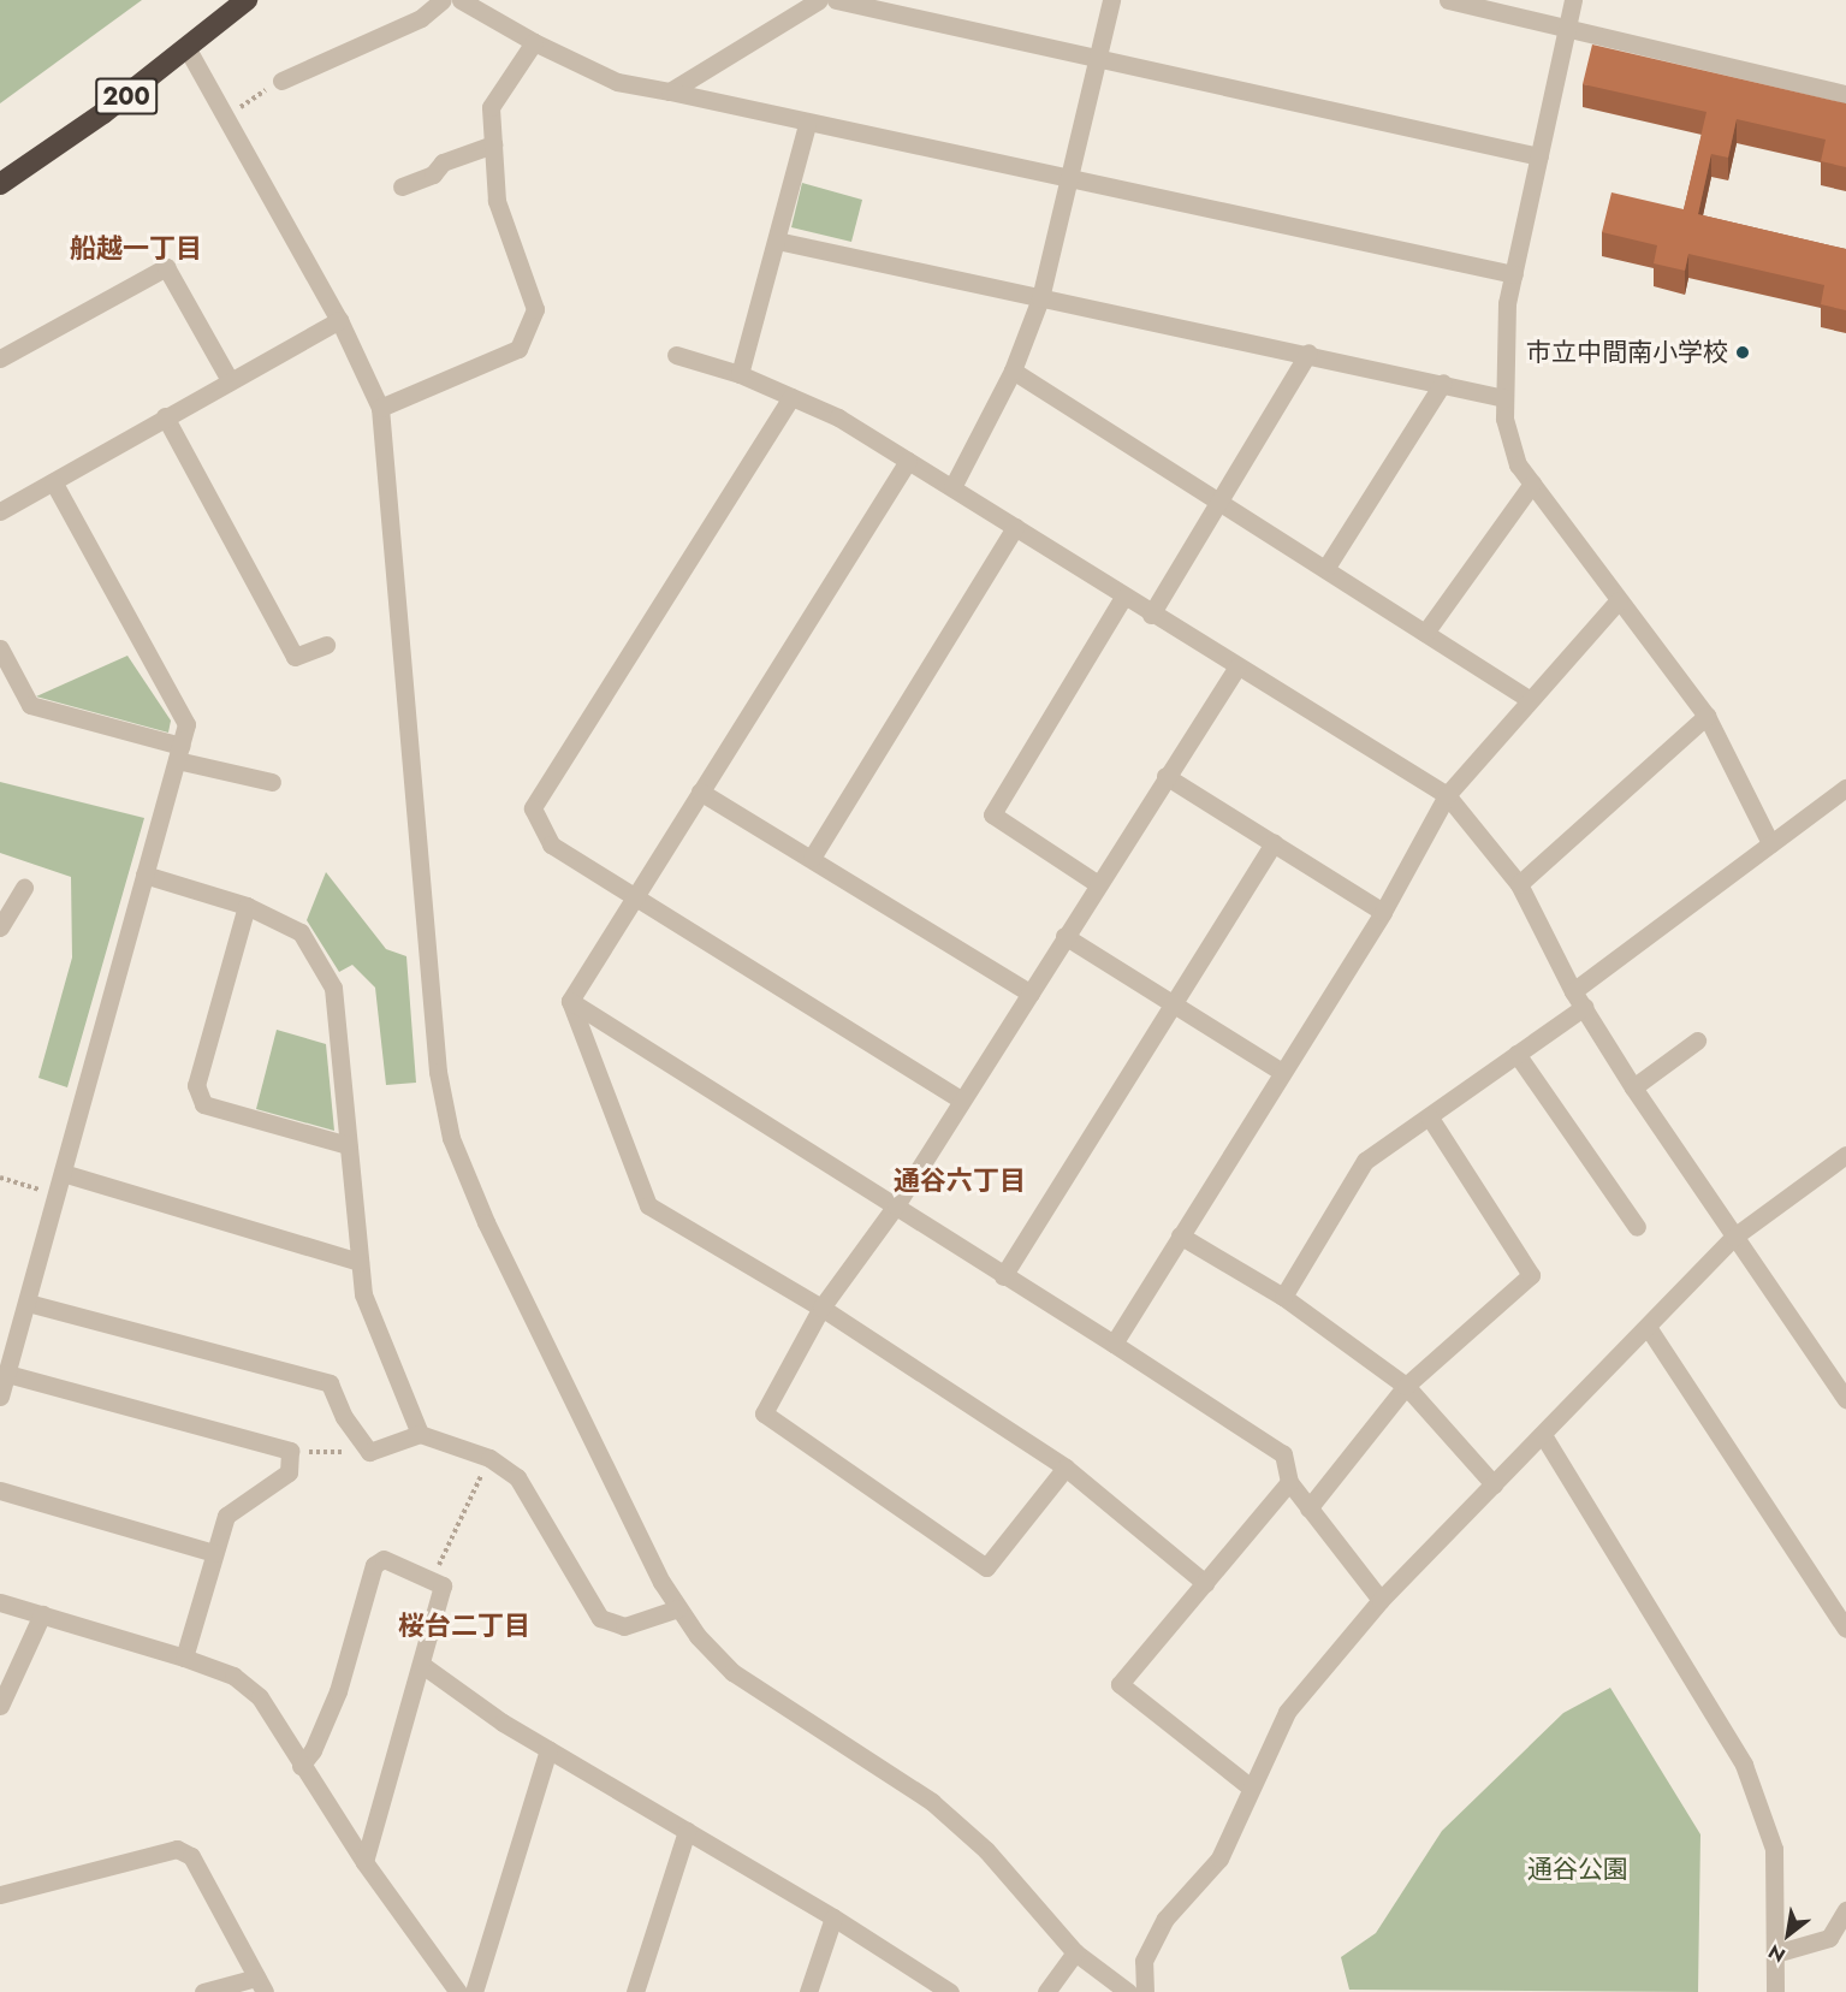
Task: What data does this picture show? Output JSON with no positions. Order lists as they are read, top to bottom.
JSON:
{
  "streets": {
    "highway": ["200"]
  },
  "districts": ["船越一丁目", "通谷六丁目", "桜台二丁目"],
  "parks": ["通谷公園"],
  "places": ["市立中間南小学校"],
  "north": "bottom left"
}
